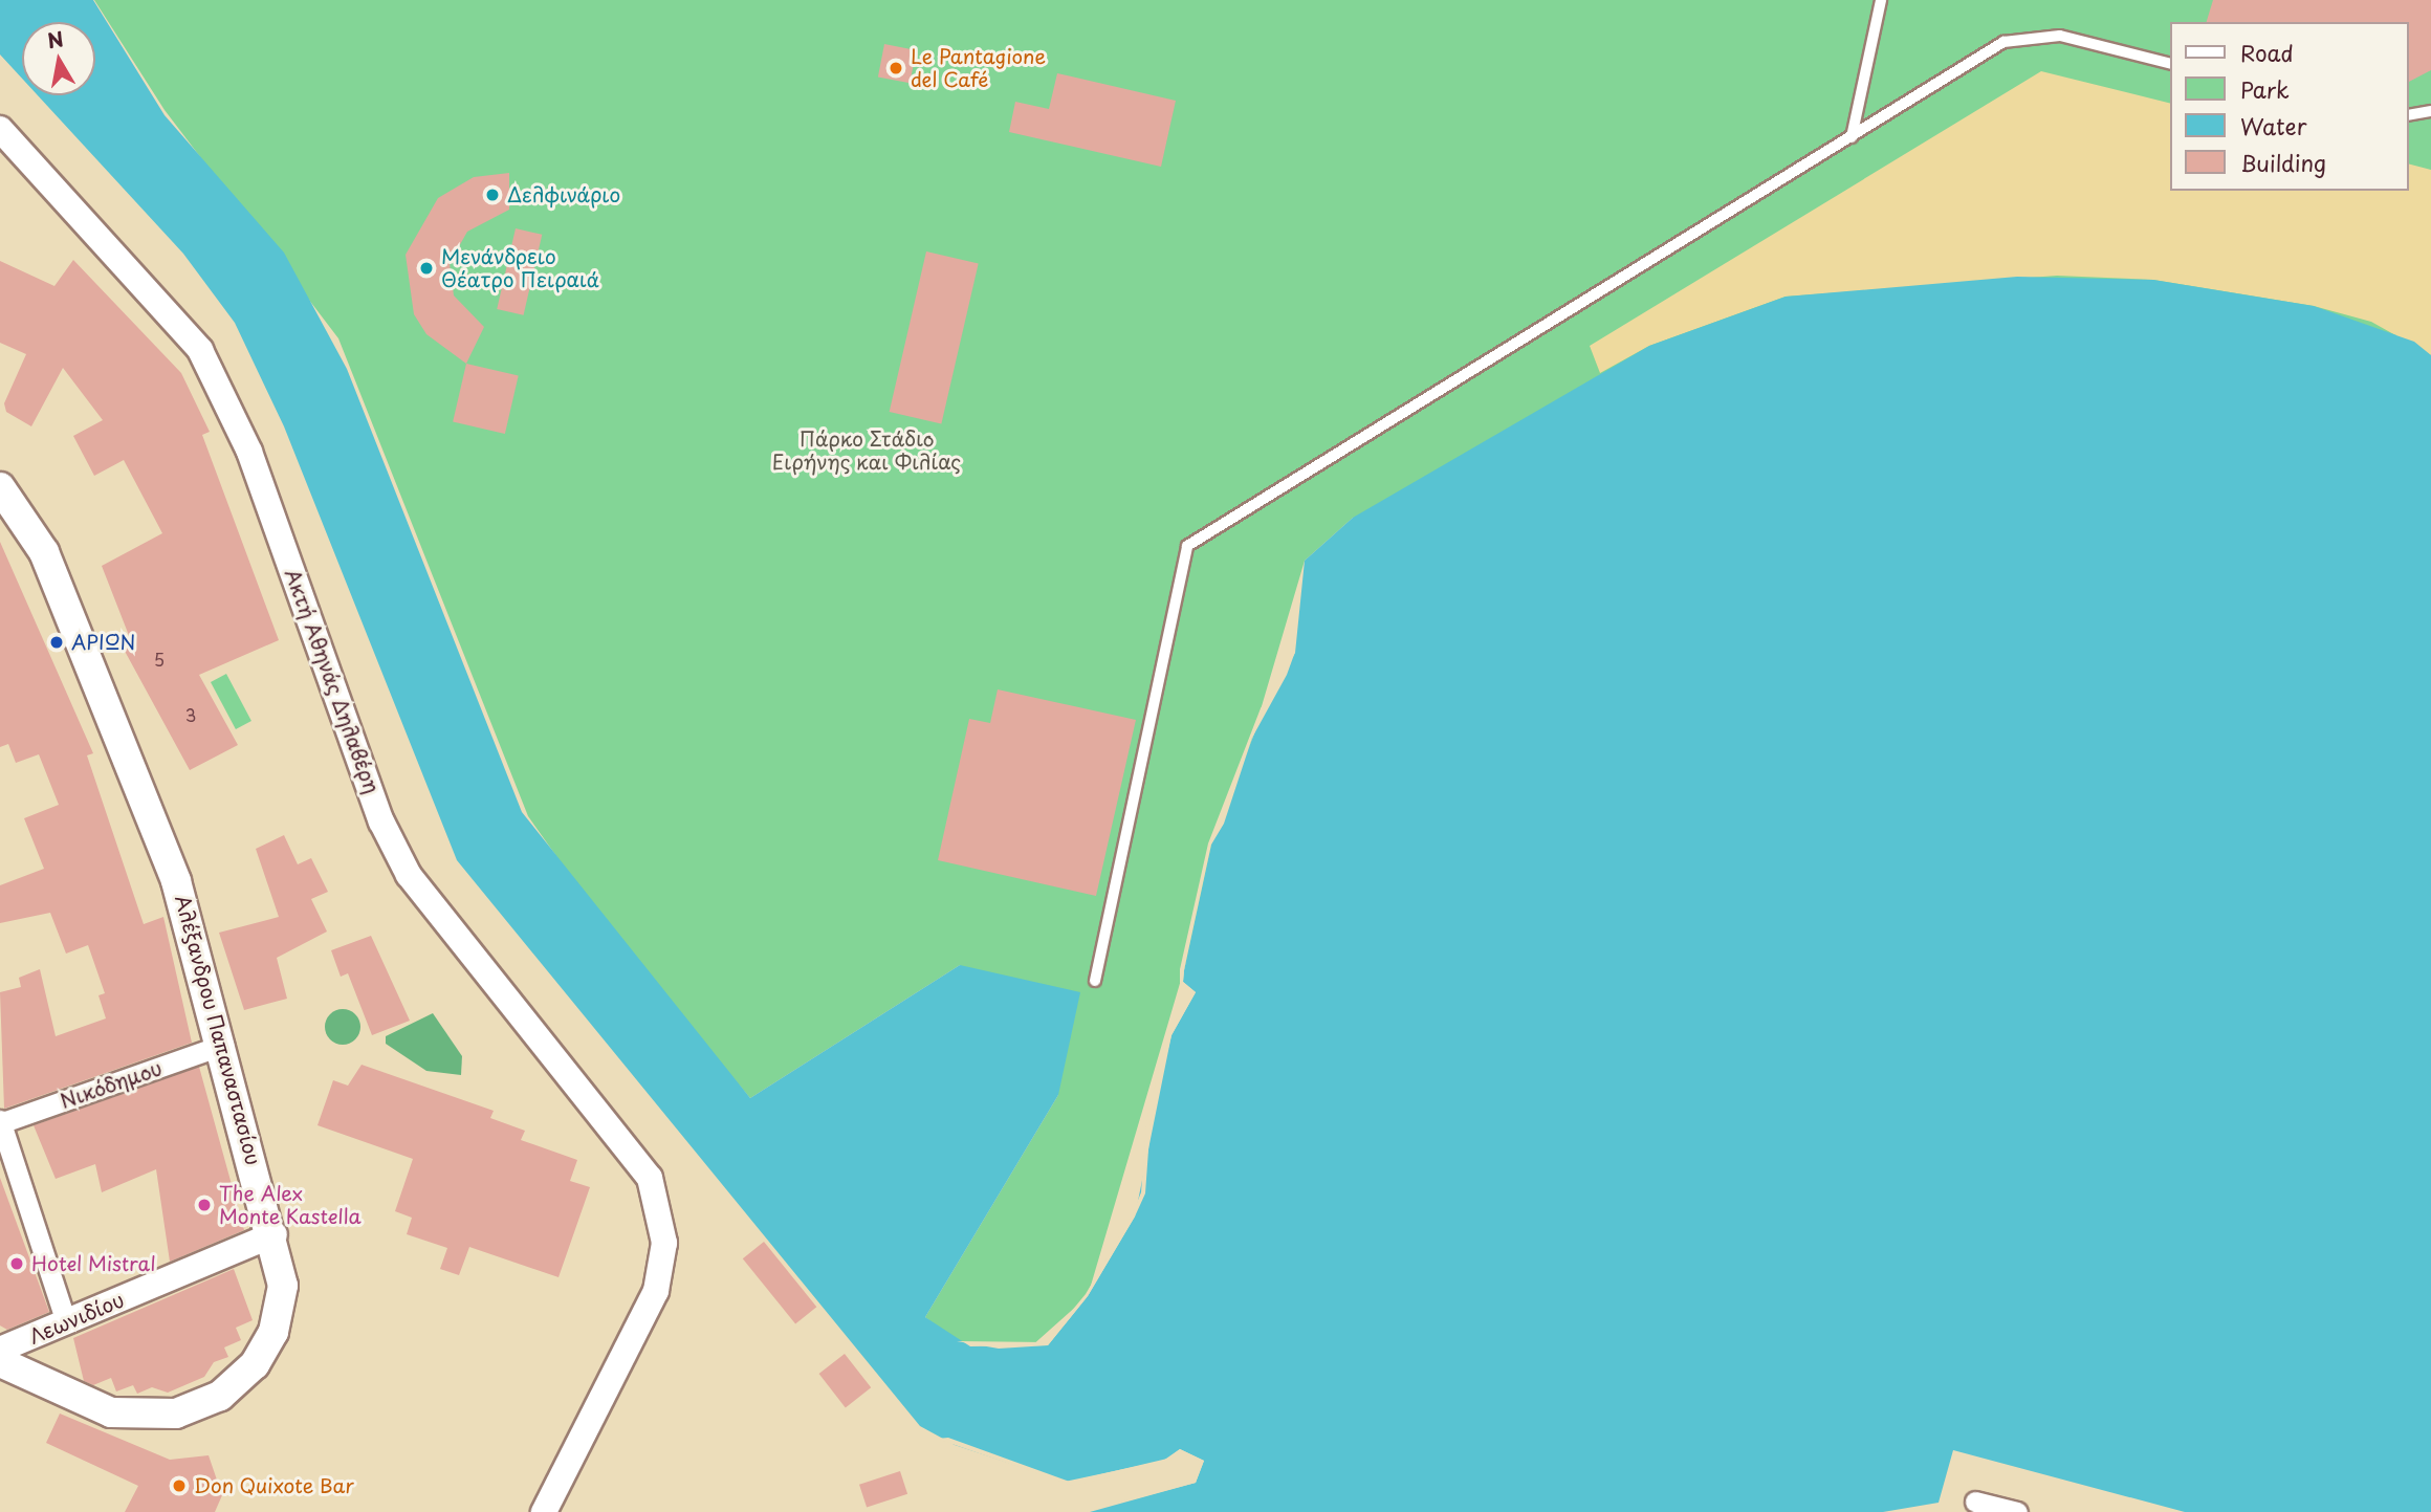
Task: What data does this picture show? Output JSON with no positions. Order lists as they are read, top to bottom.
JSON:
{
  "streets": {
    "main road": ["Αλέξανδρου Παπαναστασίου"],
    "street": ["Ακτή Αθηνάς Δηλαβέρη", "Νικόδημου", "Λεωνιδίου"]
  },
  "crossings": [
    ["Αλέξανδρου Παπαναστασίου", "Νικόδημου"],
    ["Αλέξανδρου Παπαναστασίου", "Λεωνιδίου"]
  ],
  "parks": ["Πάρκο Στάδιο Ειρήνης και Φιλίας"],
  "places": [
    "Le Pantagione del Café",
    "Δελφινάριο",
    "Μενάνδρειο Θέατρο Πειραιά",
    "ΑΡΙΩΝ",
    "The Alex Monte Kastella",
    "Hotel Mistral",
    "Don Quixote Bar"
  ],
  "house_numbers": ["5", "3"],
  "legend": [
    "Road",
    "Park",
    "Water",
    "Building"
  ],
  "north": "top"
}
